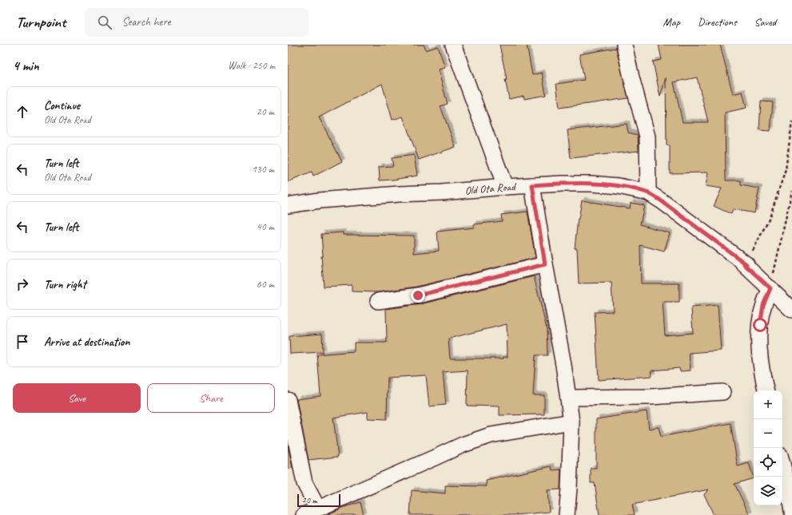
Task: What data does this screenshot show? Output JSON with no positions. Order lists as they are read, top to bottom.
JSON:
{
  "streets": {
    "street": ["Old Ota Road"]
  },
  "scale_bar": "20 m",
  "page": {
    "header": "Turnpoint",
    "search": "Search here",
    "nav": ["Map", "Directions", "Saved"],
    "heading": ["4 min", "Walk · 250 m"],
    "list": [
      ["Continue", "Old Ota Road", "20 m"],
      ["Turn left", "Old Ota Road", "130 m"],
      ["Turn left", "40 m"],
      ["Turn right", "60 m"],
      "Arrive at destination"
    ],
    "buttons": ["Save", "Share"],
    "map_buttons": ["+", "−"],
    "scale": "20 m"
  }
}
